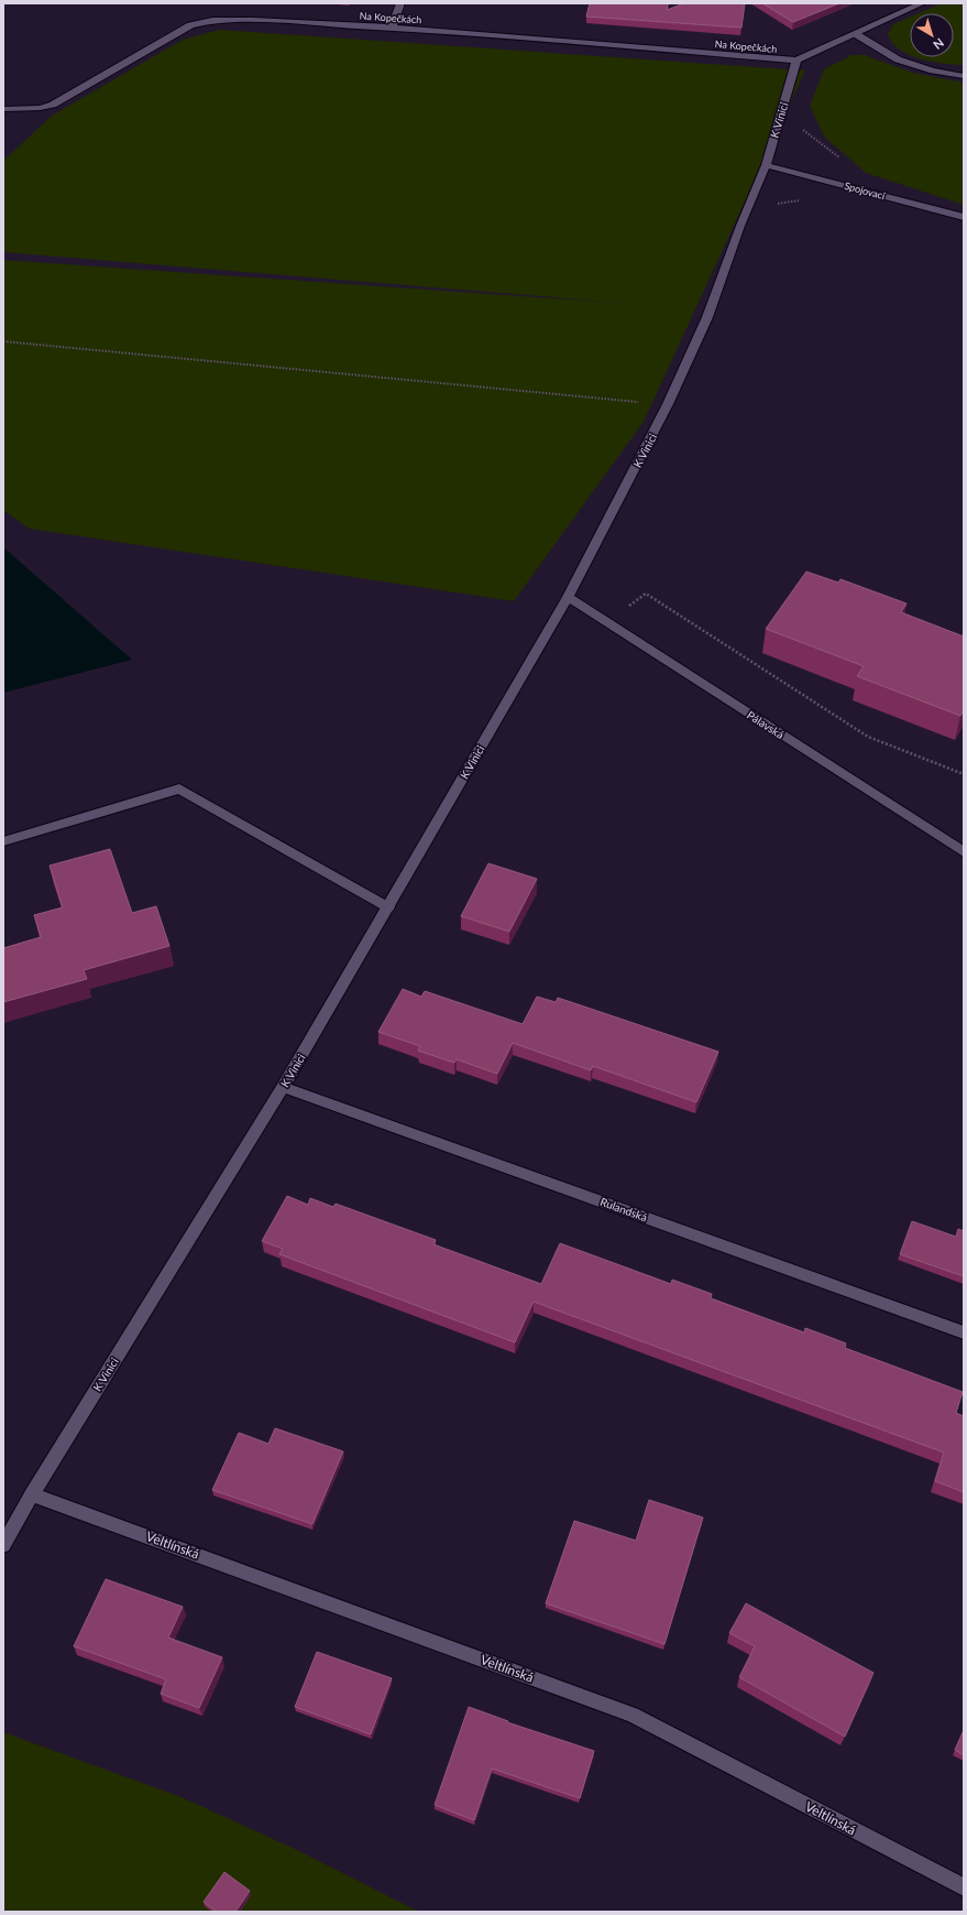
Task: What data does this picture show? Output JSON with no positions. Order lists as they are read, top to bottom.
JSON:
{
  "streets": {
    "street": [
      "Na Kopečkách",
      "K Vinici",
      "Spojovací",
      "Pálavská",
      "Rulandská",
      "Veltlínská"
    ]
  },
  "crossings": [
    ["Na Kopečkách", "K Vinici"],
    ["K Vinici", "Spojovací"],
    ["K Vinici", "Pálavská"],
    ["K Vinici", "Rulandská"],
    ["K Vinici", "Veltlínská"]
  ],
  "north": "bottom right"
}
